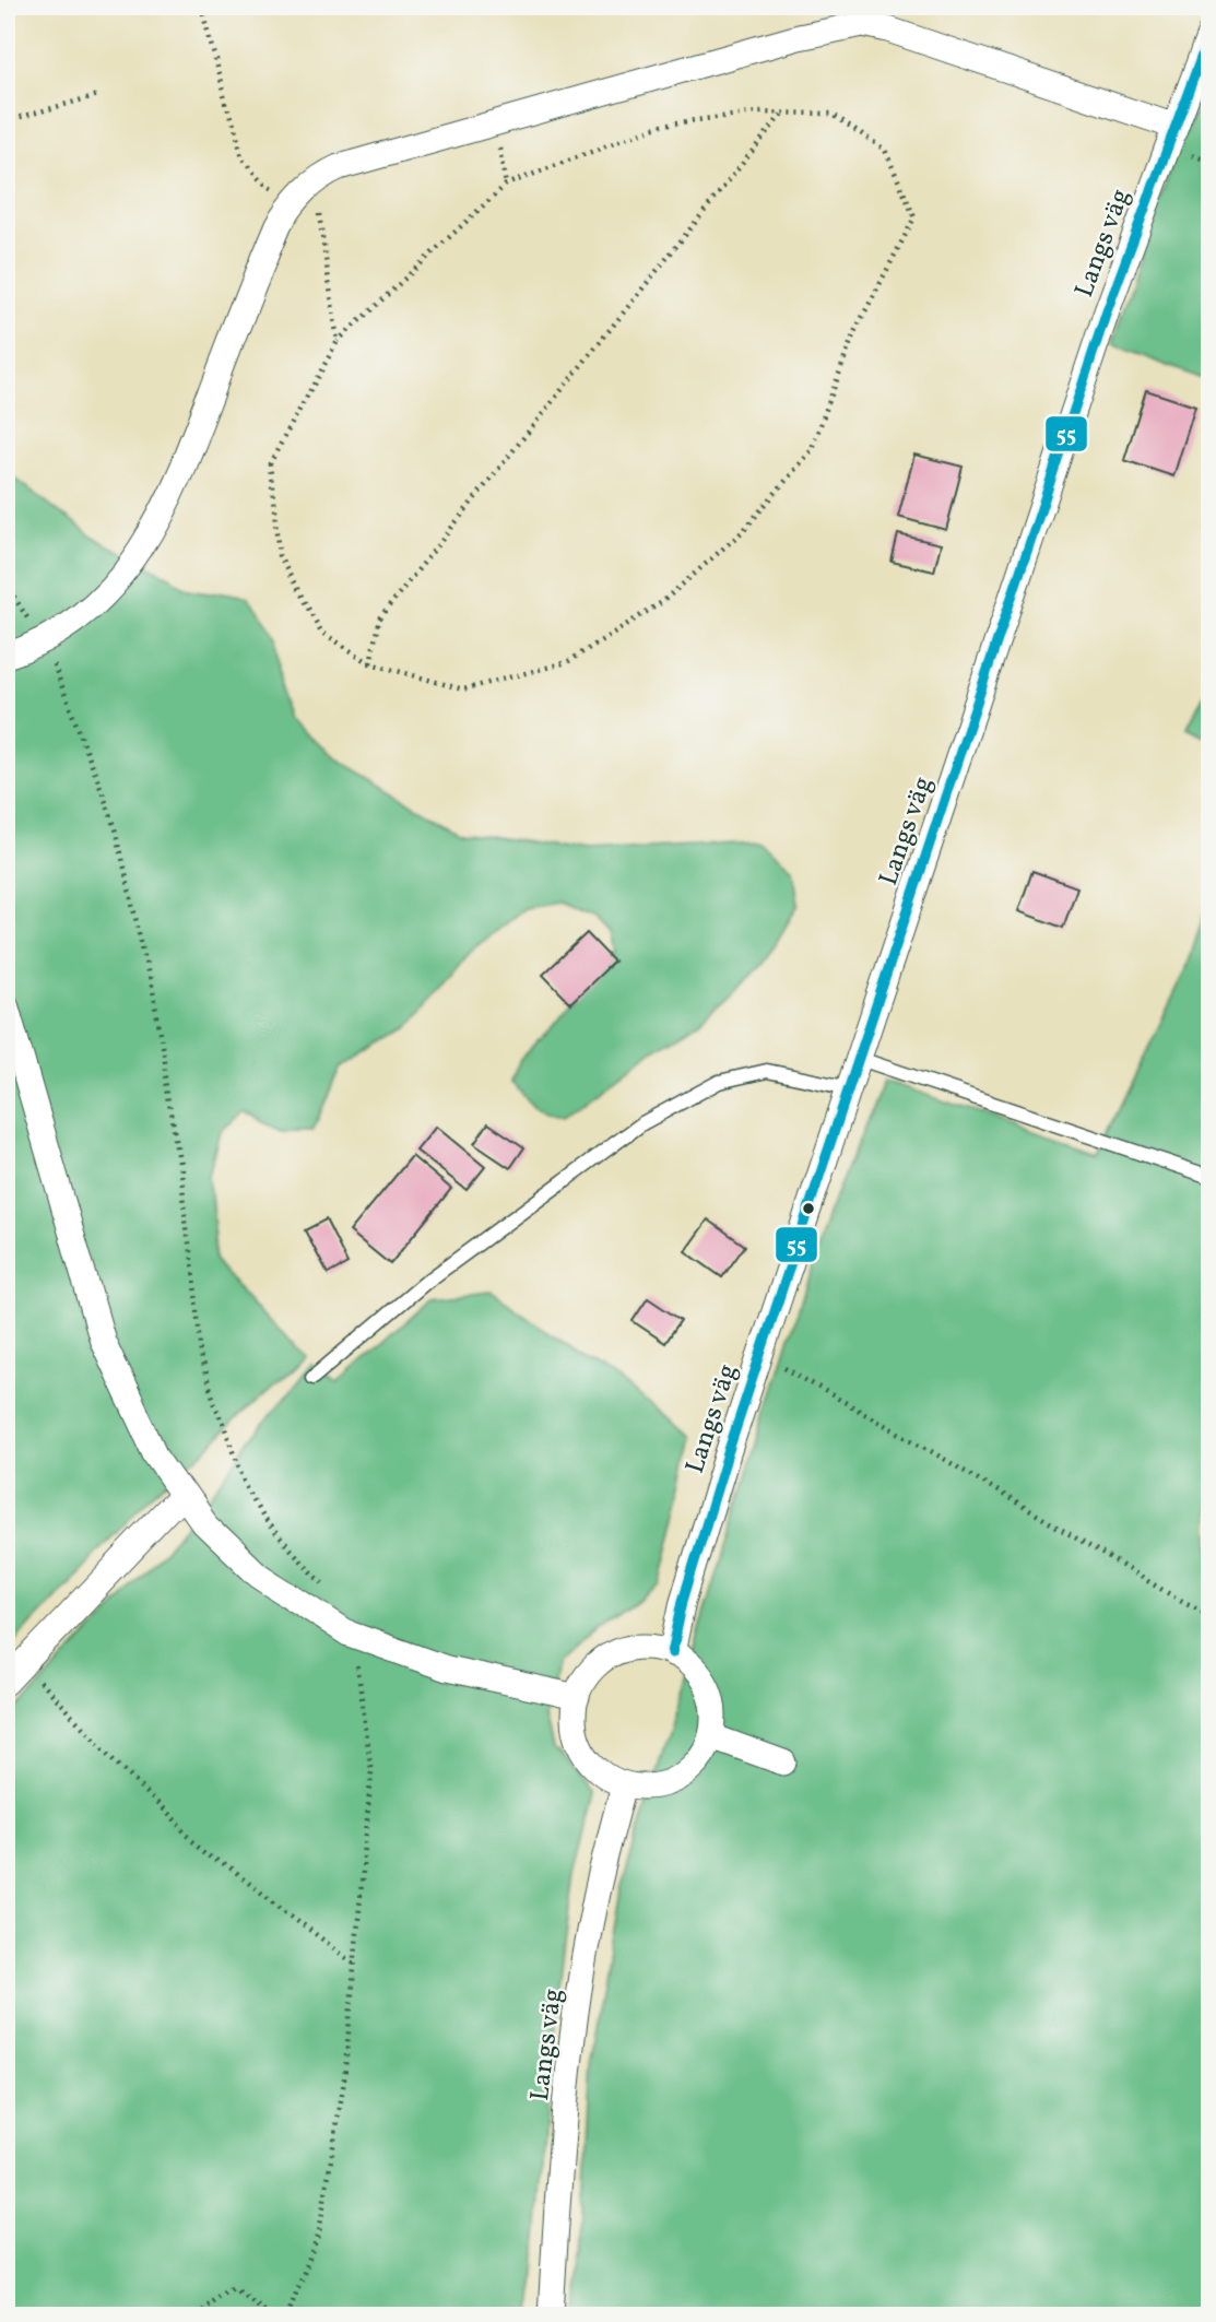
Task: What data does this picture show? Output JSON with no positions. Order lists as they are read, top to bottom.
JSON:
{
  "streets": {
    "street": ["Langs väg"]
  },
  "lines": ["transit line 55"]
}
